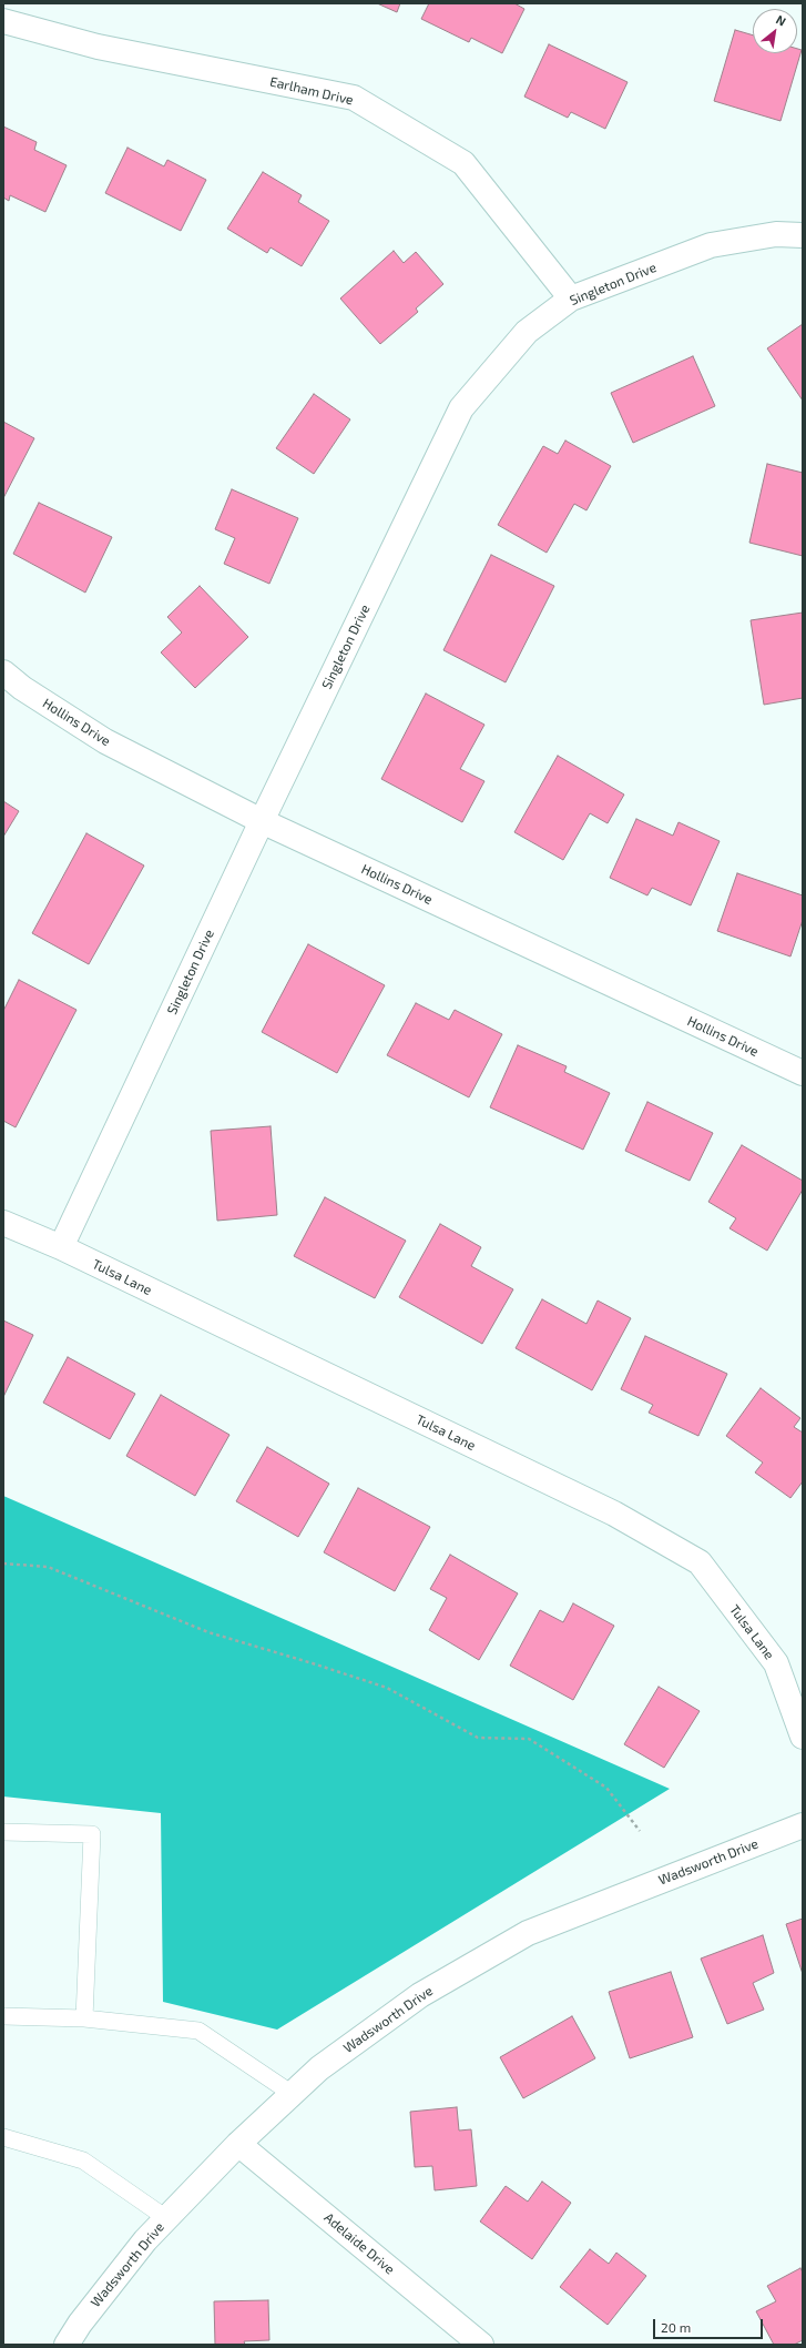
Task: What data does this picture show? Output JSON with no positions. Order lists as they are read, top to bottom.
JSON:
{
  "streets": {
    "street": [
      "Earlham Drive",
      "Singleton Drive",
      "Hollins Drive",
      "Tulsa Lane",
      "Wadsworth Drive",
      "Adelaide Drive"
    ]
  },
  "crossings": [
    ["Earlham Drive", "Singleton Drive"],
    ["Singleton Drive", "Hollins Drive"],
    ["Singleton Drive", "Tulsa Lane"],
    ["Wadsworth Drive", "Adelaide Drive"]
  ],
  "scale_bar": "20 m",
  "north": "top right"
}
